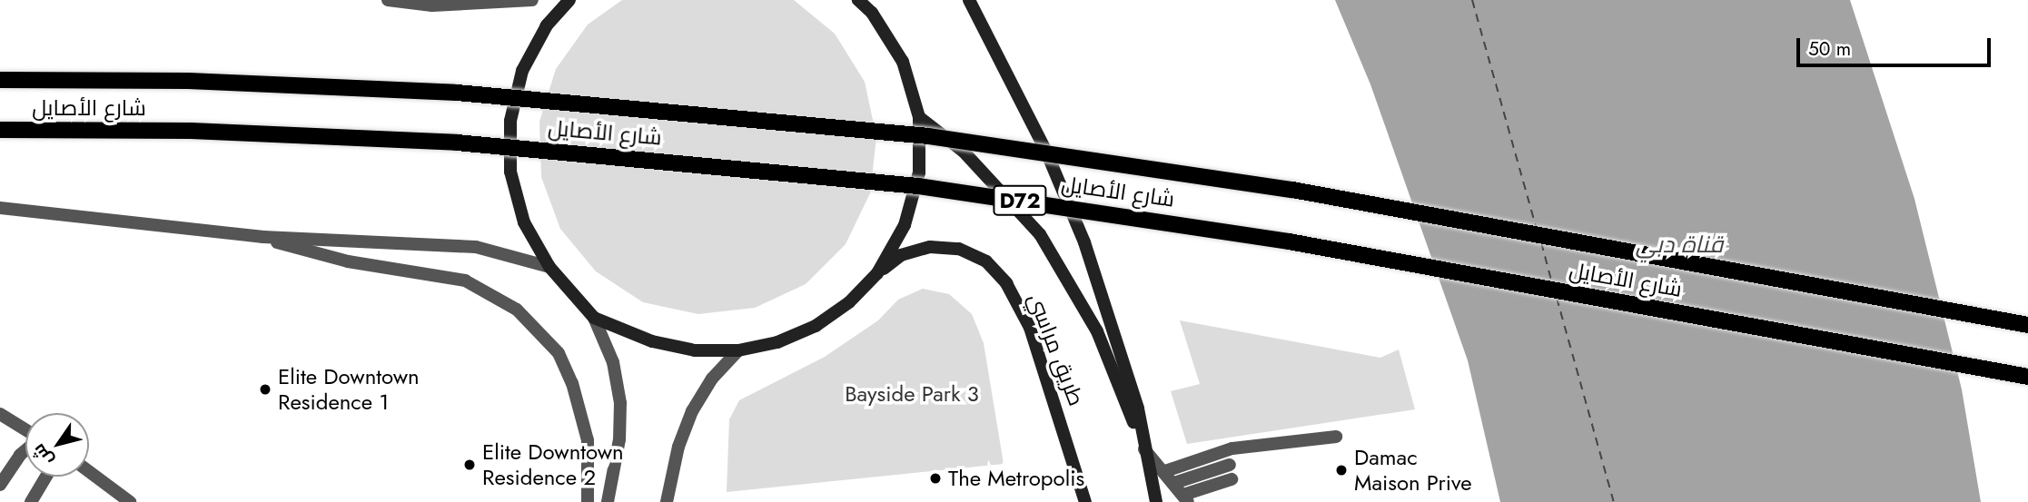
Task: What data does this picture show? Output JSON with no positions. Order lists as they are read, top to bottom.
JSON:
{
  "streets": {
    "main road": ["شارع الأصايل", "D72", "طريق مراسي"]
  },
  "water": ["قناة دبي"],
  "parks": ["Bayside Park 3"],
  "places": [
    "Elite Downtown Residence 1",
    "Elite Downtown Residence 2",
    "Damac Maison Prive",
    "The Metropolis"
  ],
  "scale_bar": "50 m",
  "north": "bottom left"
}
